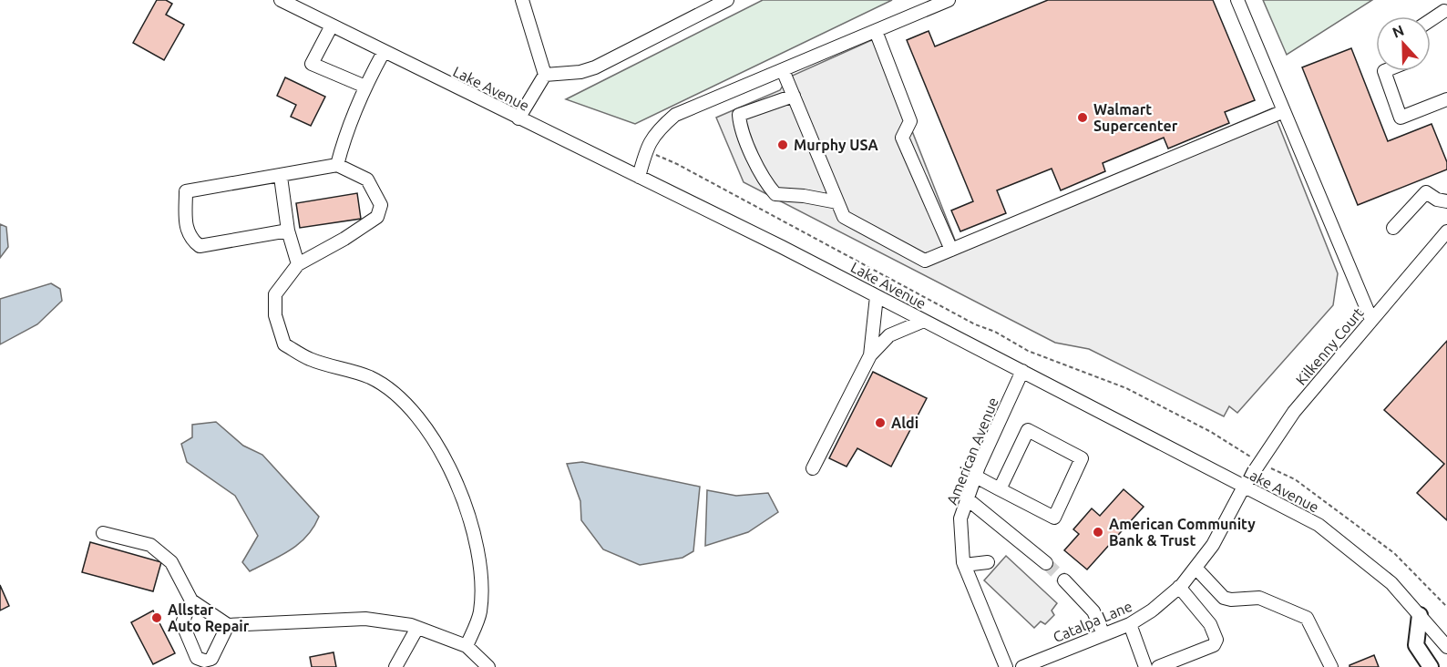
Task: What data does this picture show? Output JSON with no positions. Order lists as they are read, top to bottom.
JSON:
{
  "streets": {
    "street": [
      "Lake Avenue",
      "Kilkenny Court",
      "American Avenue",
      "Catalpa Lane"
    ]
  },
  "crossings": [
    ["Lake Avenue", "Kilkenny Court"],
    ["Lake Avenue", "American Avenue"],
    ["Lake Avenue", "Catalpa Lane"],
    ["Kilkenny Court", "Catalpa Lane"]
  ],
  "places": [
    "Walmart Supercenter",
    "Murphy USA",
    "Aldi",
    "American Community Bank & Trust",
    "Allstar Auto Repair"
  ],
  "north": "top"
}
